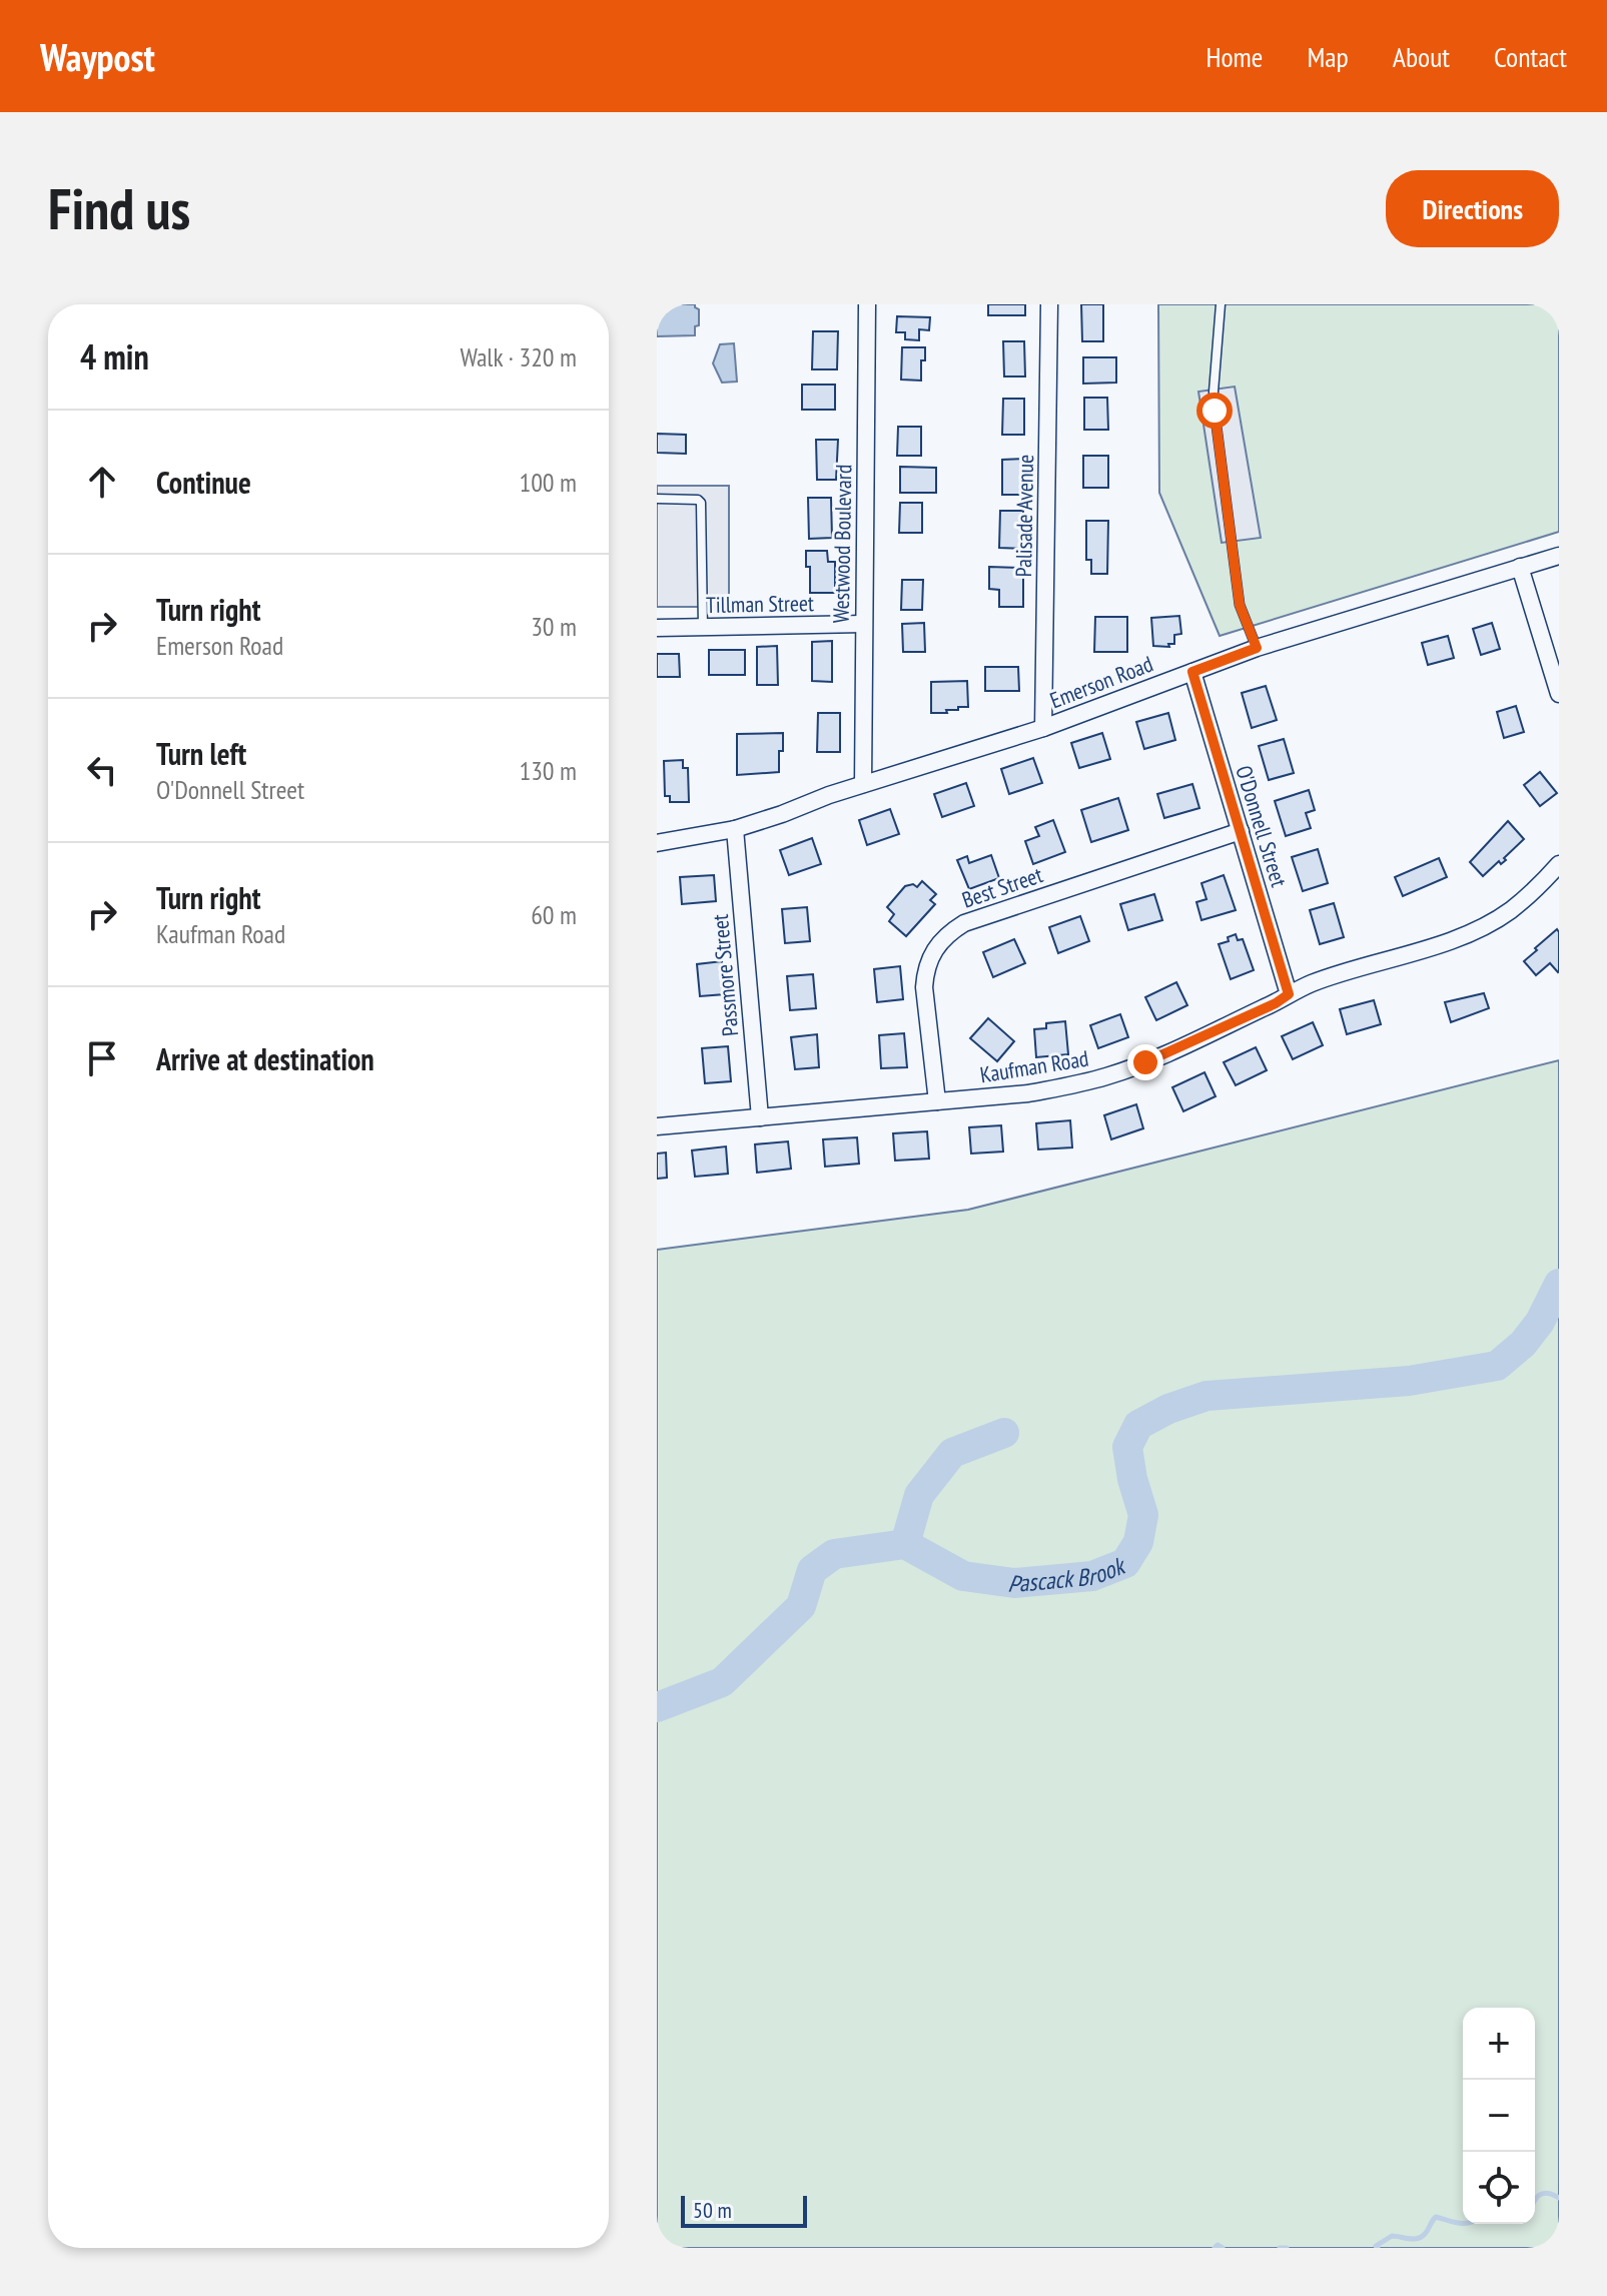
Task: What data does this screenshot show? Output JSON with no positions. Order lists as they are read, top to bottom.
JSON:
{
  "streets": {
    "street": [
      "Palisade Avenue",
      "Westwood Boulevard",
      "Tillman Street",
      "Emerson Road",
      "O'Donnell Street",
      "Best Street",
      "Passmore Street",
      "Kaufman Road"
    ]
  },
  "crossings": [
    ["Palisade Avenue", "Emerson Road"],
    ["Westwood Boulevard", "Tillman Street"],
    ["Westwood Boulevard", "Emerson Road"],
    ["Emerson Road", "O'Donnell Street"],
    ["Emerson Road", "Passmore Street"],
    ["O'Donnell Street", "Best Street"],
    ["O'Donnell Street", "Kaufman Road"],
    ["Best Street", "Kaufman Road"],
    ["Passmore Street", "Kaufman Road"]
  ],
  "water": ["Pascack Brook"],
  "scale_bar": "50 m",
  "page": {
    "header": "Waypost",
    "nav": [
      "Home",
      "Map",
      "About",
      "Contact"
    ],
    "buttons": "Directions",
    "title": "Find us",
    "heading": ["4 min", "Walk · 320 m"],
    "list": [
      ["Continue", "100 m"],
      ["Turn right", "Emerson Road", "30 m"],
      ["Turn left", "O'Donnell Street", "130 m"],
      ["Turn right", "Kaufman Road", "60 m"],
      "Arrive at destination"
    ],
    "map_buttons": ["+", "−"],
    "scale": "50 m"
  }
}
